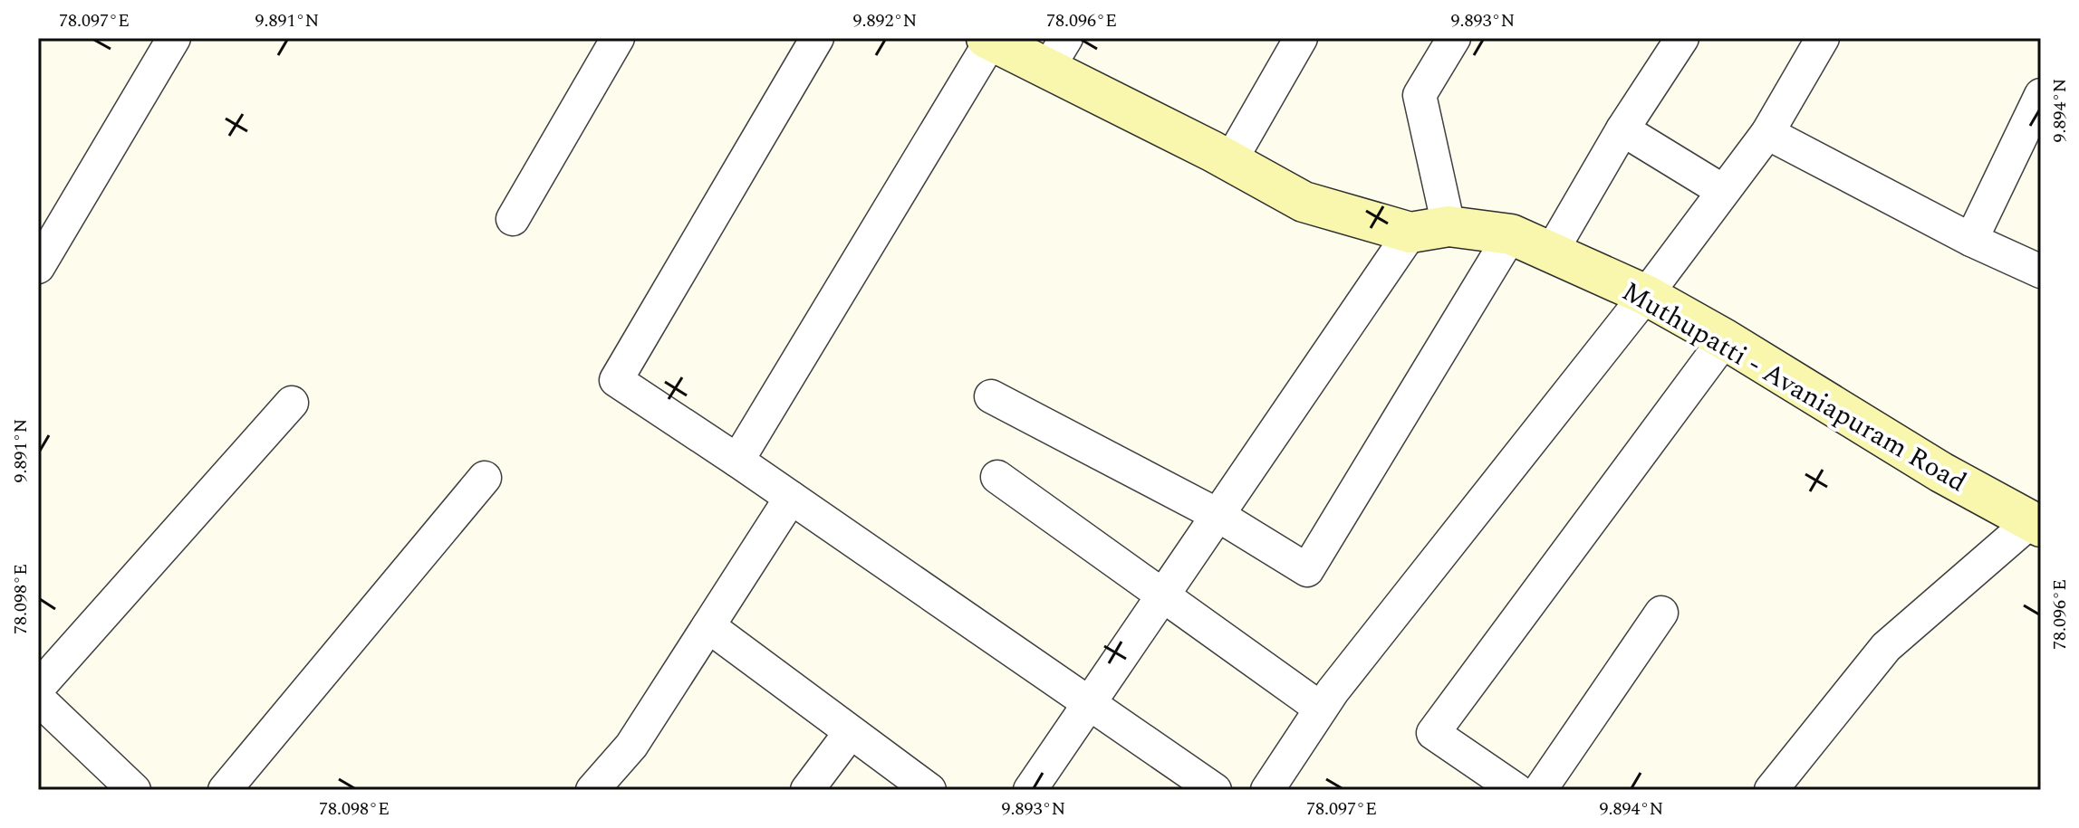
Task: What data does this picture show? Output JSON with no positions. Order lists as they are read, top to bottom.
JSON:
{
  "streets": {
    "street": ["Muthupatti - Avaniapuram Road"]
  },
  "coordinates": [
    "78.097°E",
    "9.891°N",
    "9.892°N",
    "78.096°E",
    "9.893°N",
    "9.894°N",
    "78.098°E"
  ]
}
